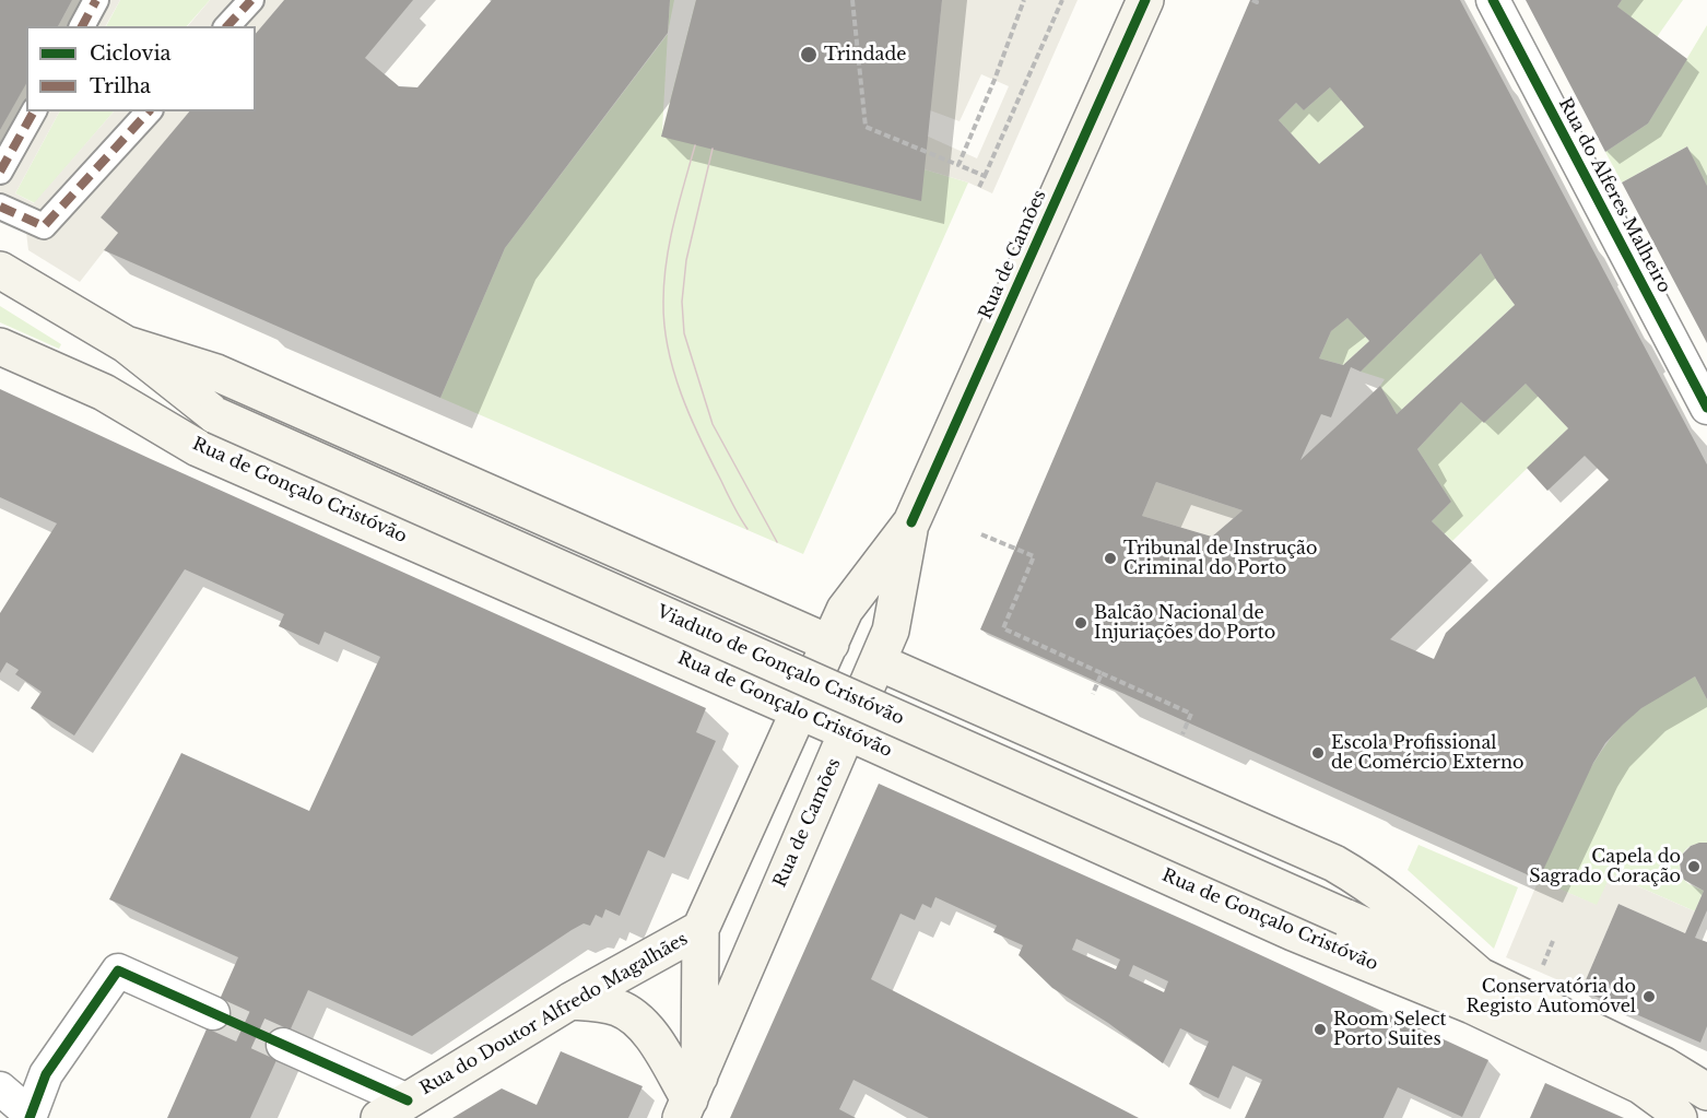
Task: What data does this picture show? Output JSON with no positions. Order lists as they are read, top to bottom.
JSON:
{
  "streets": {
    "main road": [
      "Rua de Camões",
      "Rua de Gonçalo Cristóvão",
      "Viaduto de Gonçalo Cristóvão",
      "Rua do Doutor Alfredo Magalhães"
    ],
    "street": ["Rua do Alferes Malheiro"]
  },
  "crossings": [
    ["Rua de Camões", "Rua de Gonçalo Cristóvão"],
    ["Rua de Camões", "Rua do Doutor Alfredo Magalhães"],
    ["Rua de Gonçalo Cristóvão", "Viaduto de Gonçalo Cristóvão"]
  ],
  "places": [
    "Trindade",
    "Tribunal de Instrução Criminal do Porto",
    "Balcão Nacional de Injuriações do Porto",
    "Escola Profissional de Comércio Externo",
    "Capela do Sagrado Coração",
    "Conservatória do Registo Automóvel",
    "Room Select Porto Suites"
  ],
  "legend": ["Ciclovia", "Trilha"]
}
